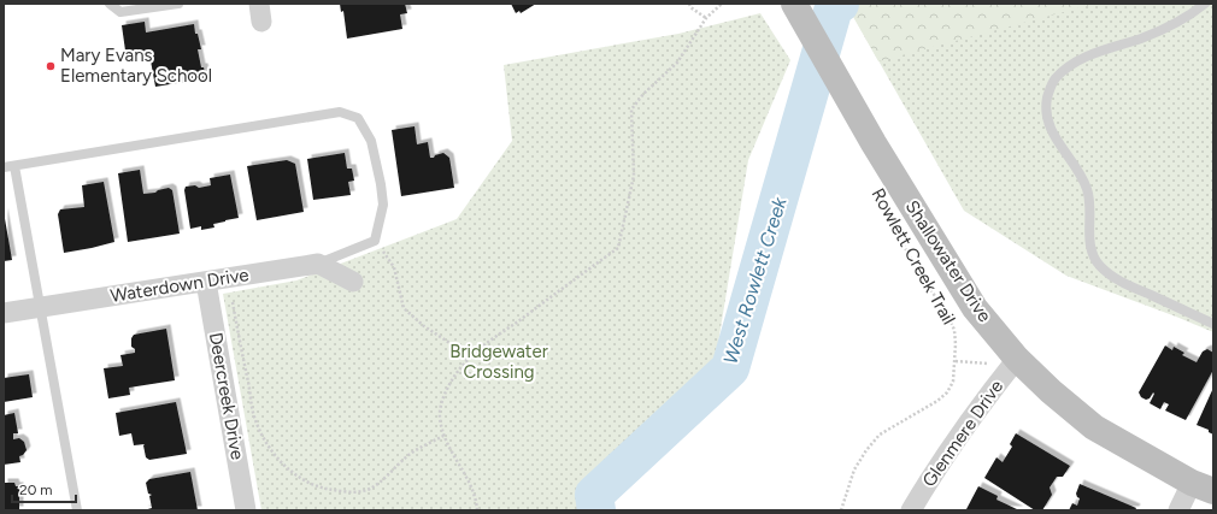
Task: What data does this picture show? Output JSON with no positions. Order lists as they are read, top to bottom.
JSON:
{
  "streets": {
    "street": [
      "Shallowater Drive",
      "Waterdown Drive",
      "Deercreek Drive",
      "Glenmere Drive"
    ],
    "path": ["Rowlett Creek Trail"]
  },
  "crossings": [
    ["Shallowater Drive", "Glenmere Drive"],
    ["Waterdown Drive", "Deercreek Drive"]
  ],
  "water": ["West Rowlett Creek"],
  "parks": ["Bridgewater Crossing"],
  "places": ["Mary Evans Elementary School"],
  "scale_bar": "20 m"
}
